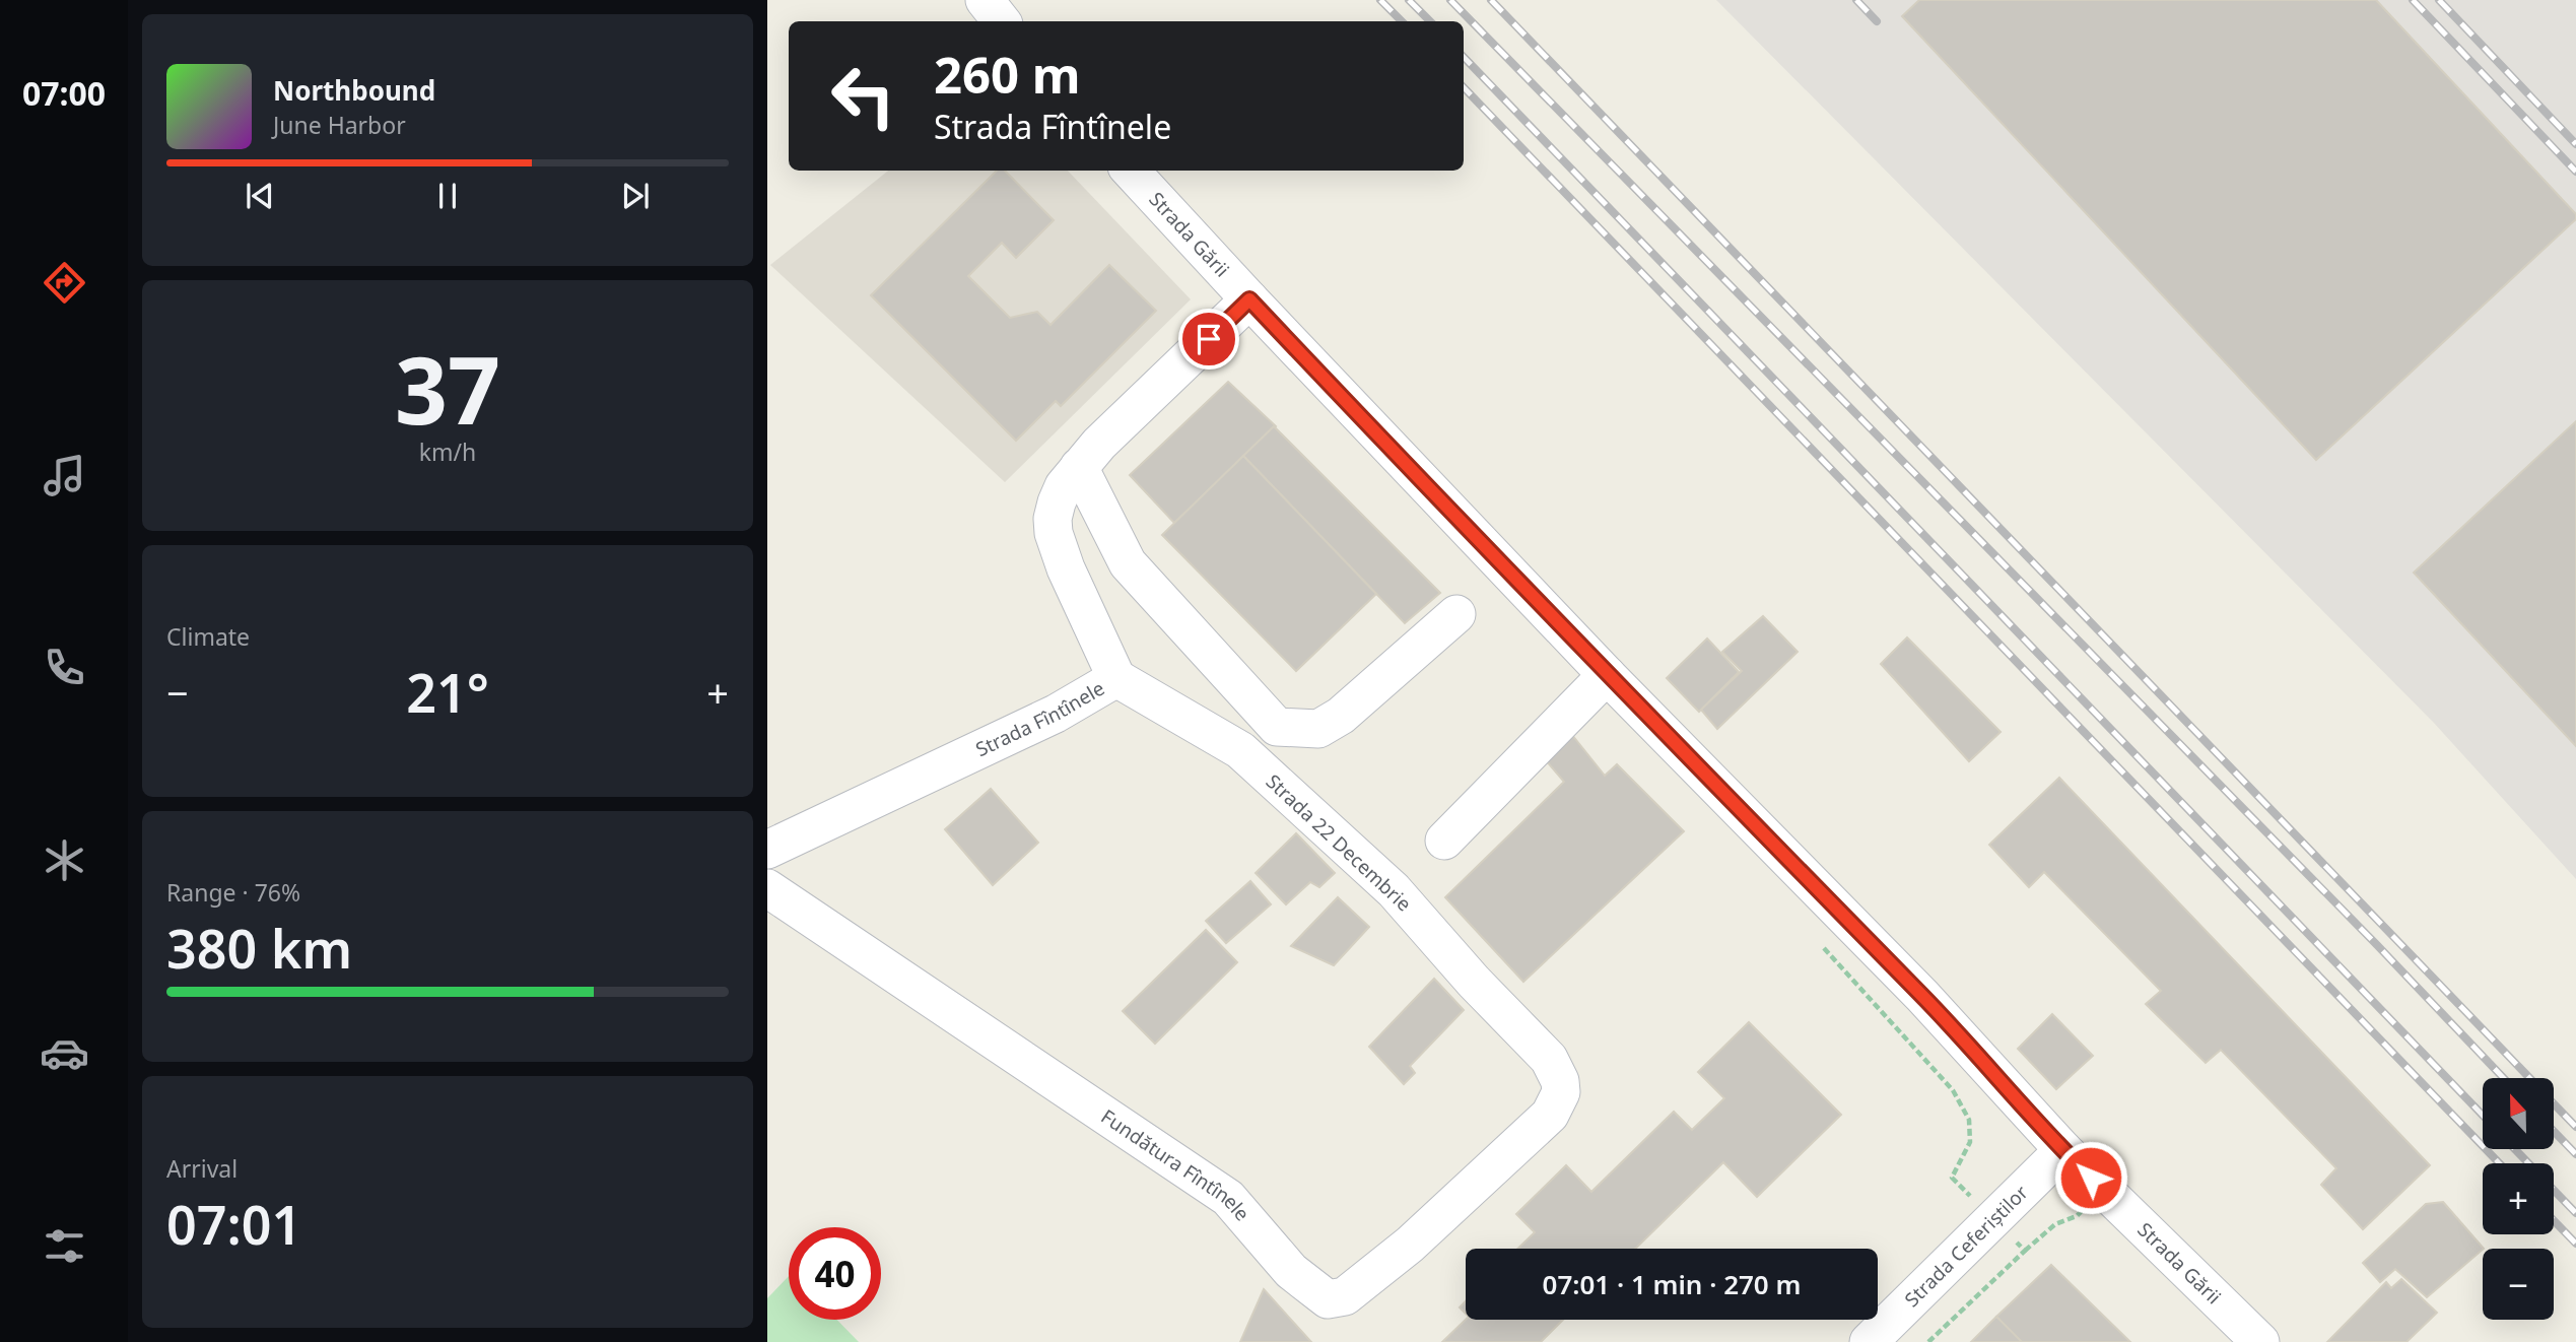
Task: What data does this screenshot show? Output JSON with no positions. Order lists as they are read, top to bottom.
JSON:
{
  "streets": {
    "street": [
      "Strada Gării",
      "Strada Fîntînele",
      "Strada 22 Decembrie",
      "Fundătura Fîntînele",
      "Strada Ceferiștilor"
    ]
  },
  "crossings": [
    ["Strada Gării", "Strada Fîntînele"],
    ["Strada Gării", "Strada Ceferiștilor"],
    ["Strada Fîntînele", "Strada 22 Decembrie"],
    ["Strada 22 Decembrie", "Fundătura Fîntînele"]
  ],
  "north": "top",
  "page": {
    "tabs": "07:00",
    "turn": ["260 m", "Strada Fîntînele"],
    "song": ["Northbound", "June Harbor"],
    "tile": [
      ["37", "km/h"],
      "Climate",
      ["Range · 76%", "380 km"],
      ["Arrival", "07:01"]
    ],
    "heat": ["−", "21°", "+"],
    "map_buttons": ["+", "−"],
    "limit": "40",
    "trip": "07:01 · 1 min · 270 m"
  }
}
